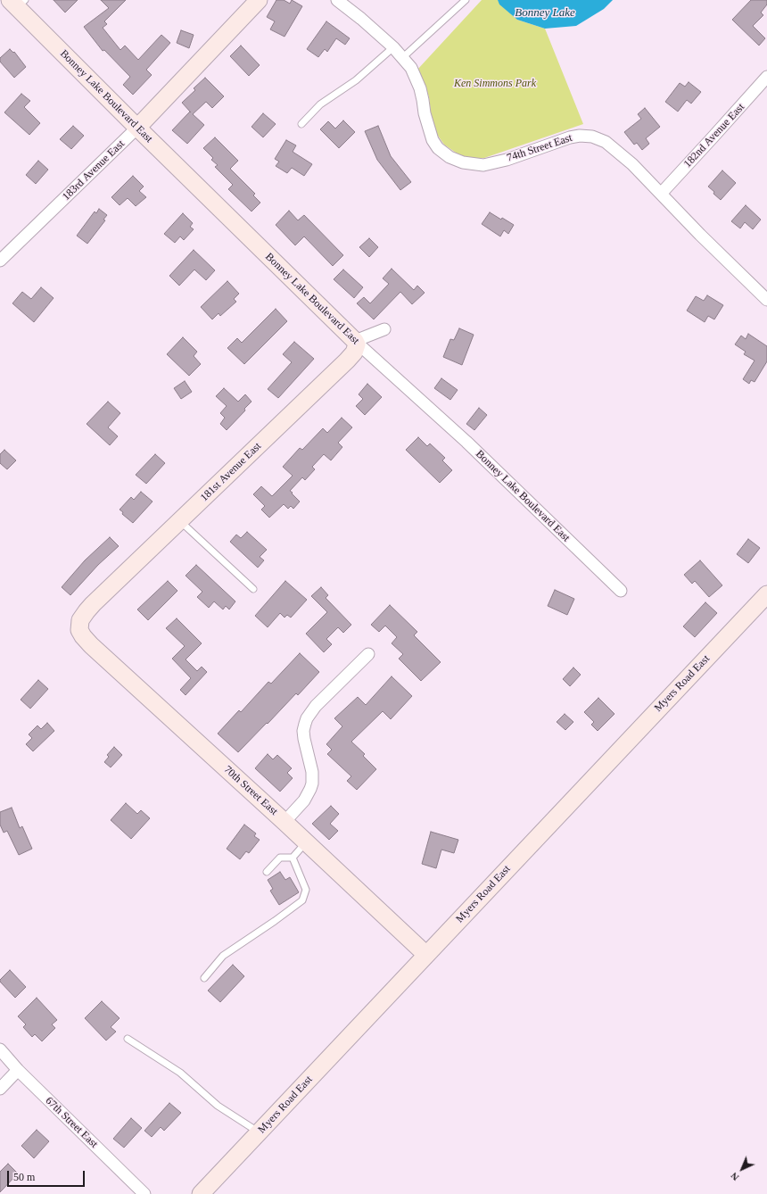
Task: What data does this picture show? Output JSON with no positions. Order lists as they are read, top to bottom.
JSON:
{
  "streets": {
    "street": [
      "Bonney Lake Boulevard East",
      "182nd Avenue East",
      "74th Street East",
      "183rd Avenue East",
      "181st Avenue East",
      "Myers Road East",
      "70th Street East",
      "67th Street East"
    ]
  },
  "crossings": [
    ["Bonney Lake Boulevard East", "183rd Avenue East"],
    ["Bonney Lake Boulevard East", "181st Avenue East"],
    ["182nd Avenue East", "74th Street East"],
    ["181st Avenue East", "70th Street East"],
    ["Myers Road East", "70th Street East"]
  ],
  "water": ["Bonney Lake"],
  "parks": ["Ken Simmons Park"],
  "scale_bar": "50 m",
  "north": "bottom left"
}
